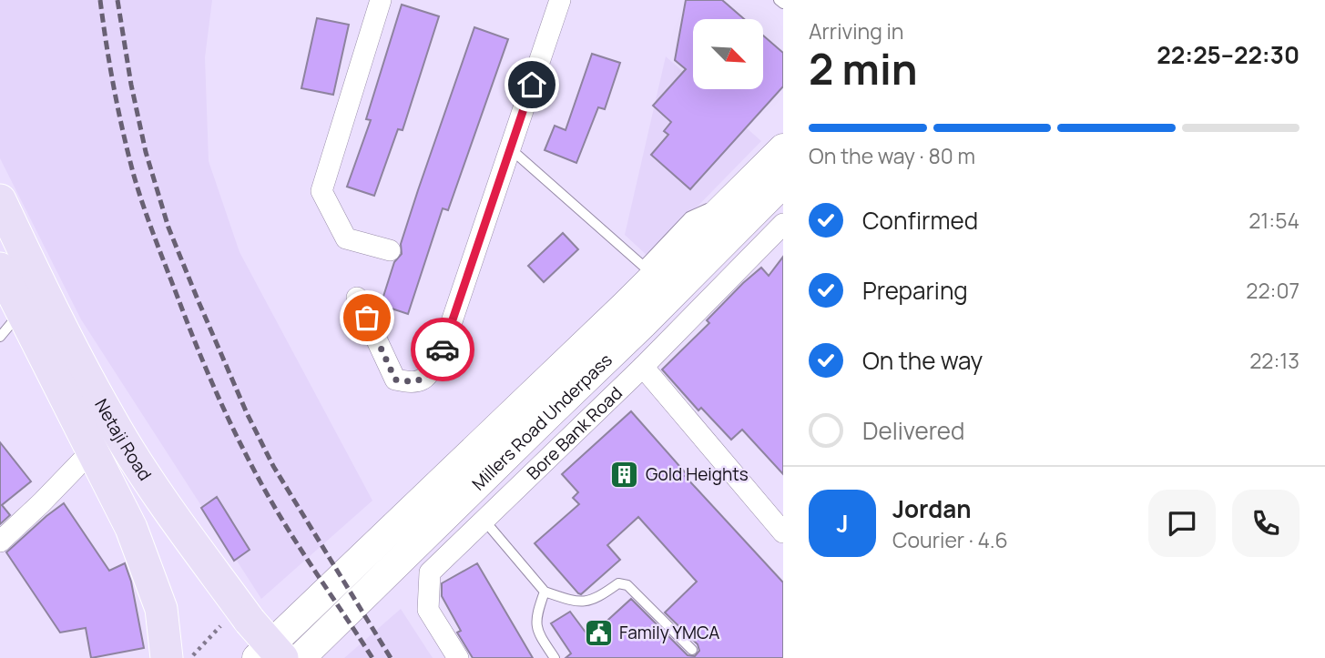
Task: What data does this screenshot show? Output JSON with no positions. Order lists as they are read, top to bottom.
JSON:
{
  "streets": {
    "main road": ["Millers Road Underpass", "Netaji Road"],
    "street": ["Bore Bank Road"]
  },
  "places": {
    "building": ["Gold Heights"],
    "public building": ["Family YMCA"]
  },
  "north": "bottom right",
  "page": {
    "heading": ["2 min", "Arriving in", "22:25–22:30"],
    "panel": ["Jordan", "Courier · 4.6"],
    "bar": "On the way · 80 m",
    "list": [
      ["Confirmed", "21:54"],
      ["Preparing", "22:07"],
      ["On the way", "22:13"],
      "Delivered"
    ],
    "round": "J"
  }
}
